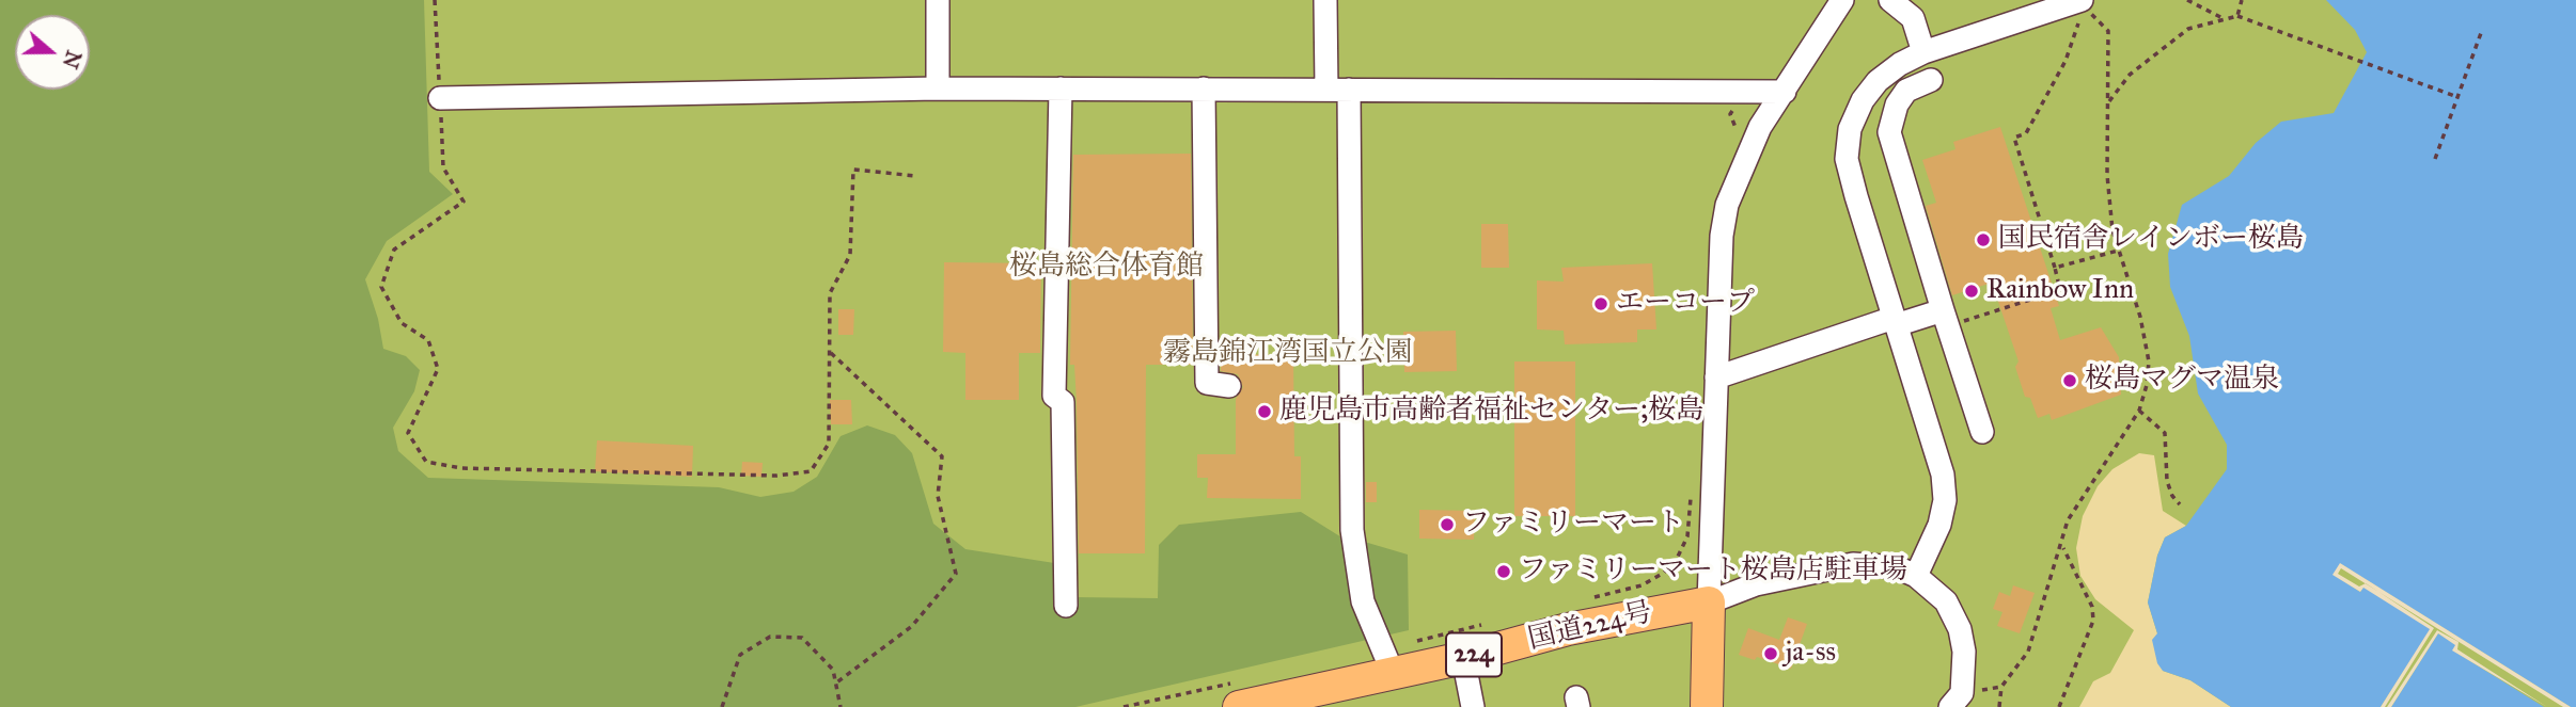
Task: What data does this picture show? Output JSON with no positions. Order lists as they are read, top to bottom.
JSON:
{
  "streets": {
    "highway": ["国道224号", "224"]
  },
  "parks": ["桜島総合体育館", "霧島錦江湾国立公園"],
  "places": [
    "国民宿舎レインボー桜島",
    "Rainbow Inn",
    "エーコープ",
    "桜島マグマ温泉",
    "鹿児島市高齢者福祉センター;桜島",
    "ファミリーマート",
    "ファミリーマート桜島店駐車場",
    "ja-ss"
  ],
  "north": "right"
}
